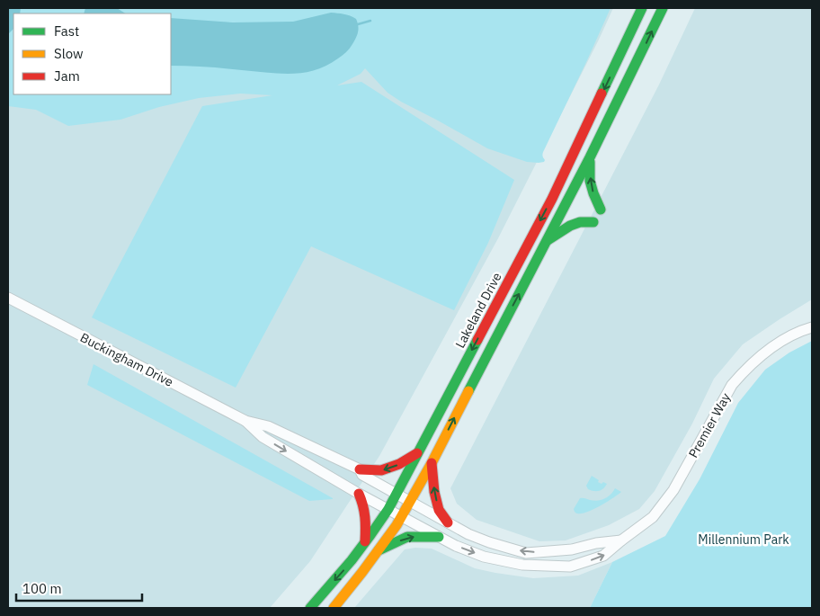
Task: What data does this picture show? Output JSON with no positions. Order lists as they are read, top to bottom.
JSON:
{
  "streets": {
    "main road": ["Lakeland Drive"],
    "street": ["Buckingham Drive", "Premier Way"]
  },
  "crossings": [
    ["Lakeland Drive", "Buckingham Drive"],
    ["Lakeland Drive", "Premier Way"],
    ["Buckingham Drive", "Premier Way"]
  ],
  "parks": ["Millennium Park"],
  "legend": ["Fast", "Slow", "Jam"],
  "scale_bar": "100 m"
}
